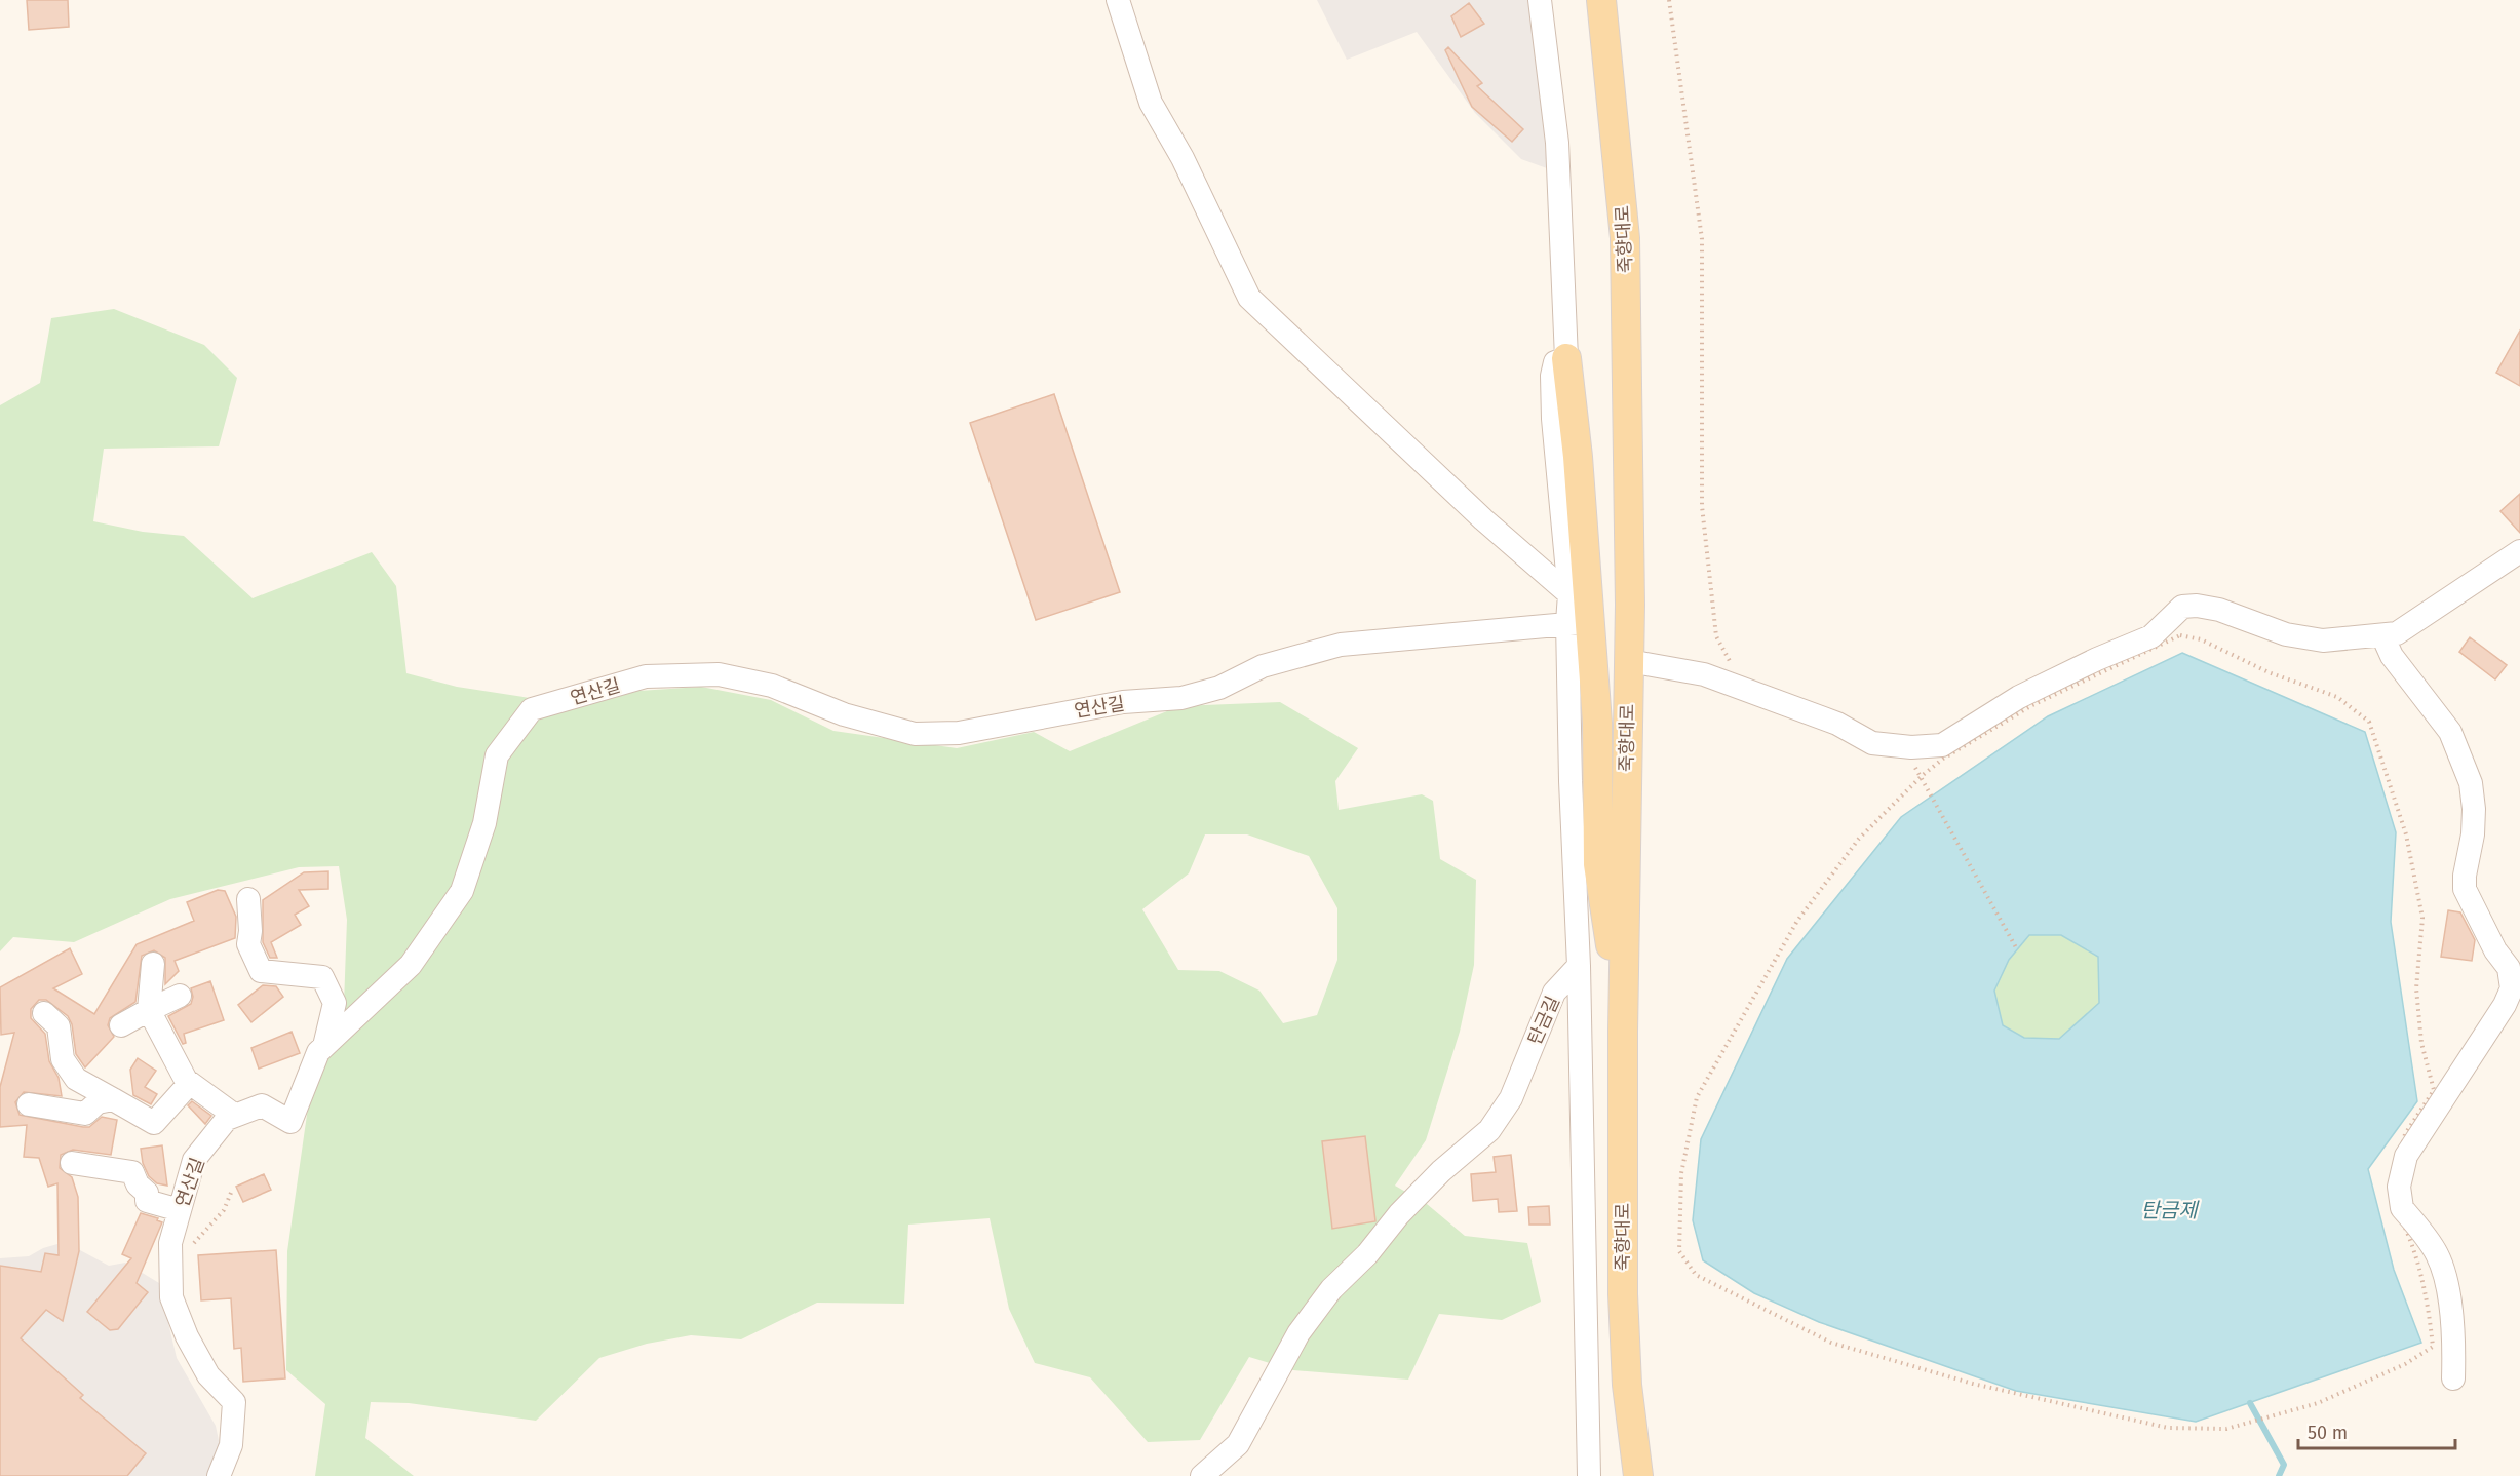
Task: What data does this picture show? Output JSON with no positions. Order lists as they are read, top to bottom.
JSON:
{
  "streets": {
    "main road": ["죽향대로"],
    "street": ["연산길", "탄금길"]
  },
  "water": ["탄금제"],
  "scale_bar": "50 m"
}
